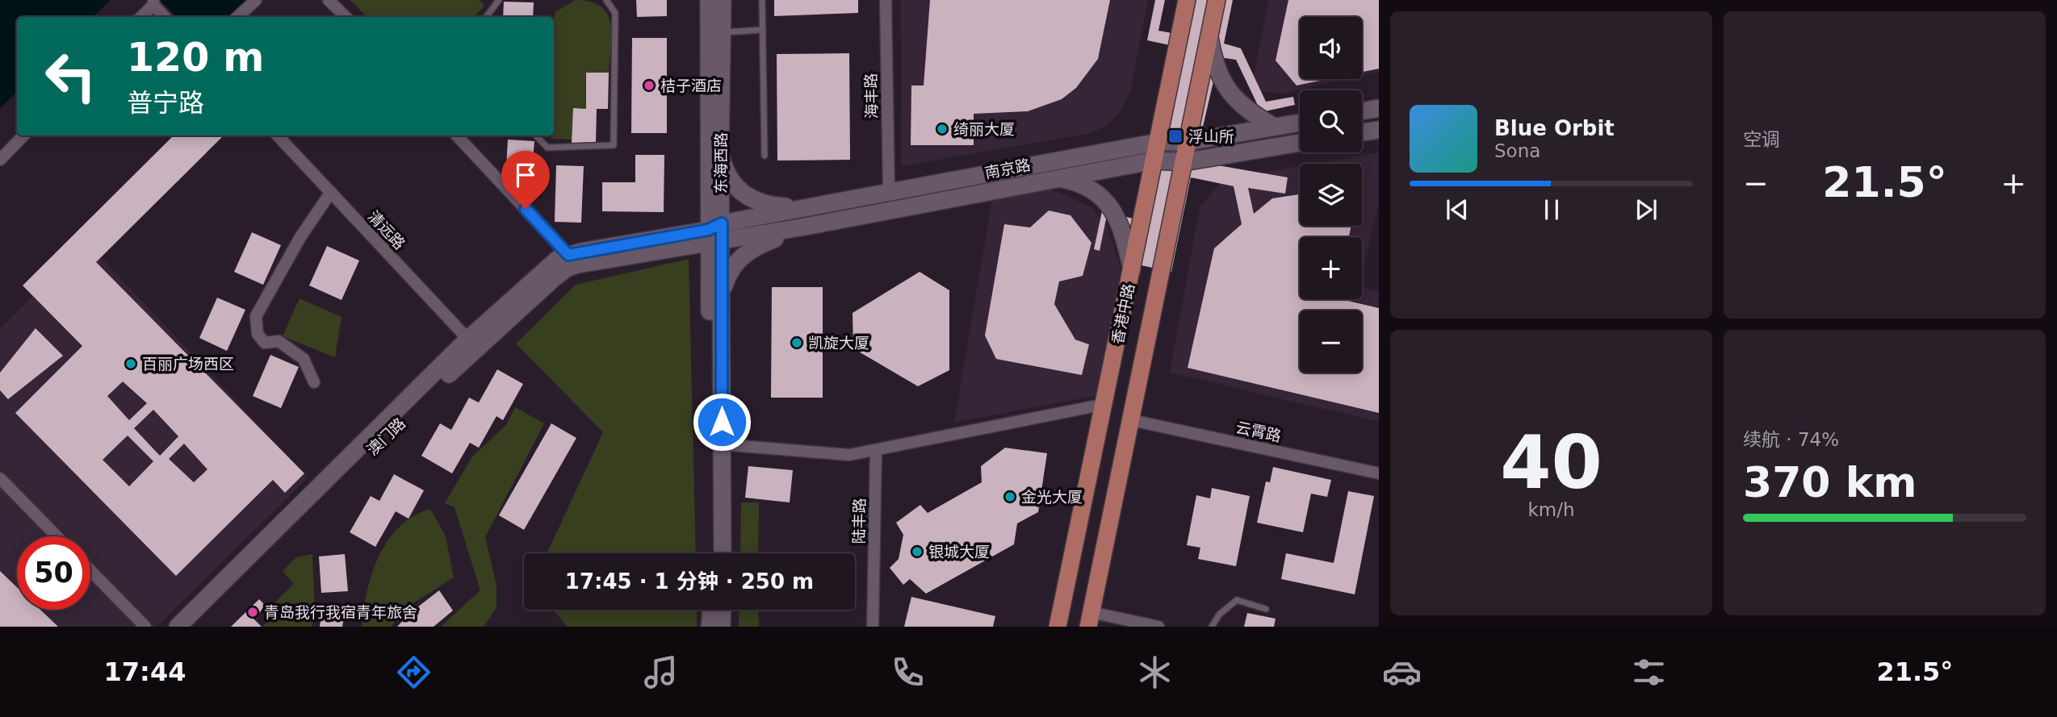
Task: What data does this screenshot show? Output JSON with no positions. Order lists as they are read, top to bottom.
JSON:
{
  "streets": {
    "main road": [
      "东海西路",
      "南京路",
      "香港中路",
      "澳门路"
    ],
    "street": [
      "海丰路",
      "清远路",
      "云霄路",
      "陆丰路"
    ]
  },
  "crossings": [
    ["海丰路", "南京路"],
    ["东海西路", "南京路"],
    ["南京路", "香港中路"],
    ["清远路", "澳门路"],
    ["香港中路", "云霄路"]
  ],
  "places": {
    "other": [
      "桔子酒店",
      "绮丽大厦",
      "凯旋大厦",
      "百丽广场西区",
      "金光大厦",
      "银城大厦",
      "青岛我行我宿青年旅舍"
    ],
    "transit": ["浮山所"]
  },
  "page": {
    "tile": [
      "空调",
      ["40", "km/h"],
      ["续航 · 74%", "370 km"]
    ],
    "map_buttons": ["+", "−"],
    "turn": ["120 m", "普宁路"],
    "song": ["Blue Orbit", "Sona"],
    "heat": ["−", "21.5°", "+"],
    "limit": "50",
    "trip": "17:45 · 1 分钟 · 250 m",
    "tabs": ["17:44", "21.5°"]
  }
}
